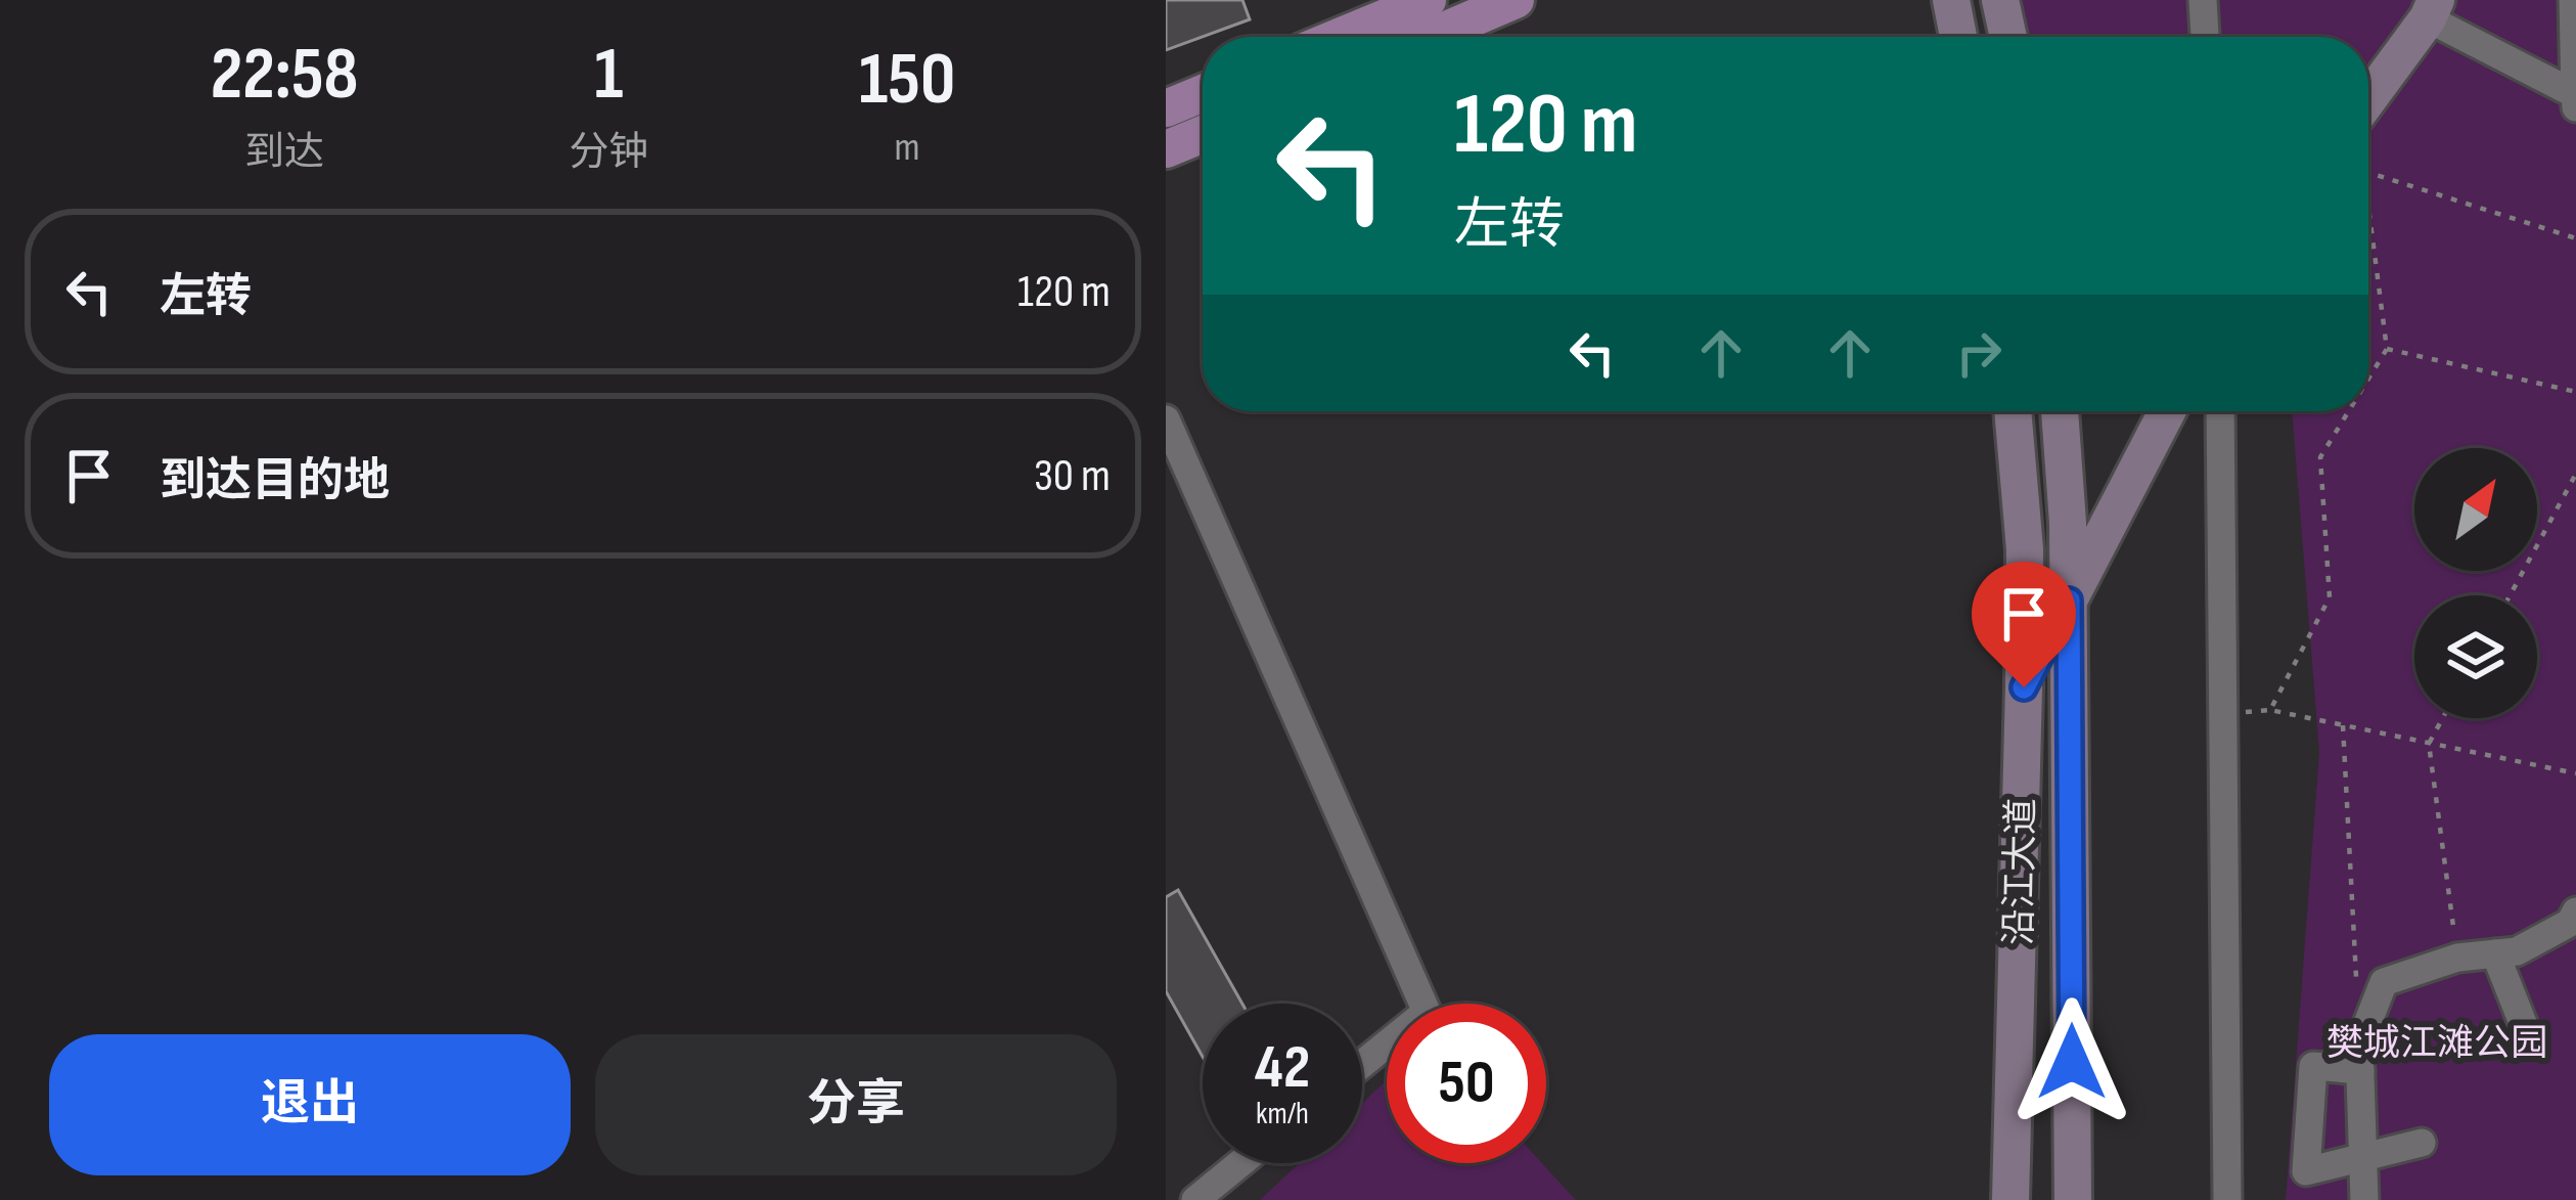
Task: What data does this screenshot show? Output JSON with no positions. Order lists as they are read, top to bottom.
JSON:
{
  "streets": {
    "main road": ["沿江大道"]
  },
  "parks": ["樊城江滩公园"],
  "north": "top right",
  "page": {
    "eta": [
      "22:58",
      "到达",
      "1",
      "分钟",
      "150",
      "m"
    ],
    "turn": ["120 m", "左转"],
    "list": [
      {
        "name": "左转",
        "value": "120 m"
      },
      {
        "name": "到达目的地",
        "value": "30 m"
      }
    ],
    "speed": "42 km/h",
    "limit": "50",
    "buttons": ["退出", "分享"]
  }
}
